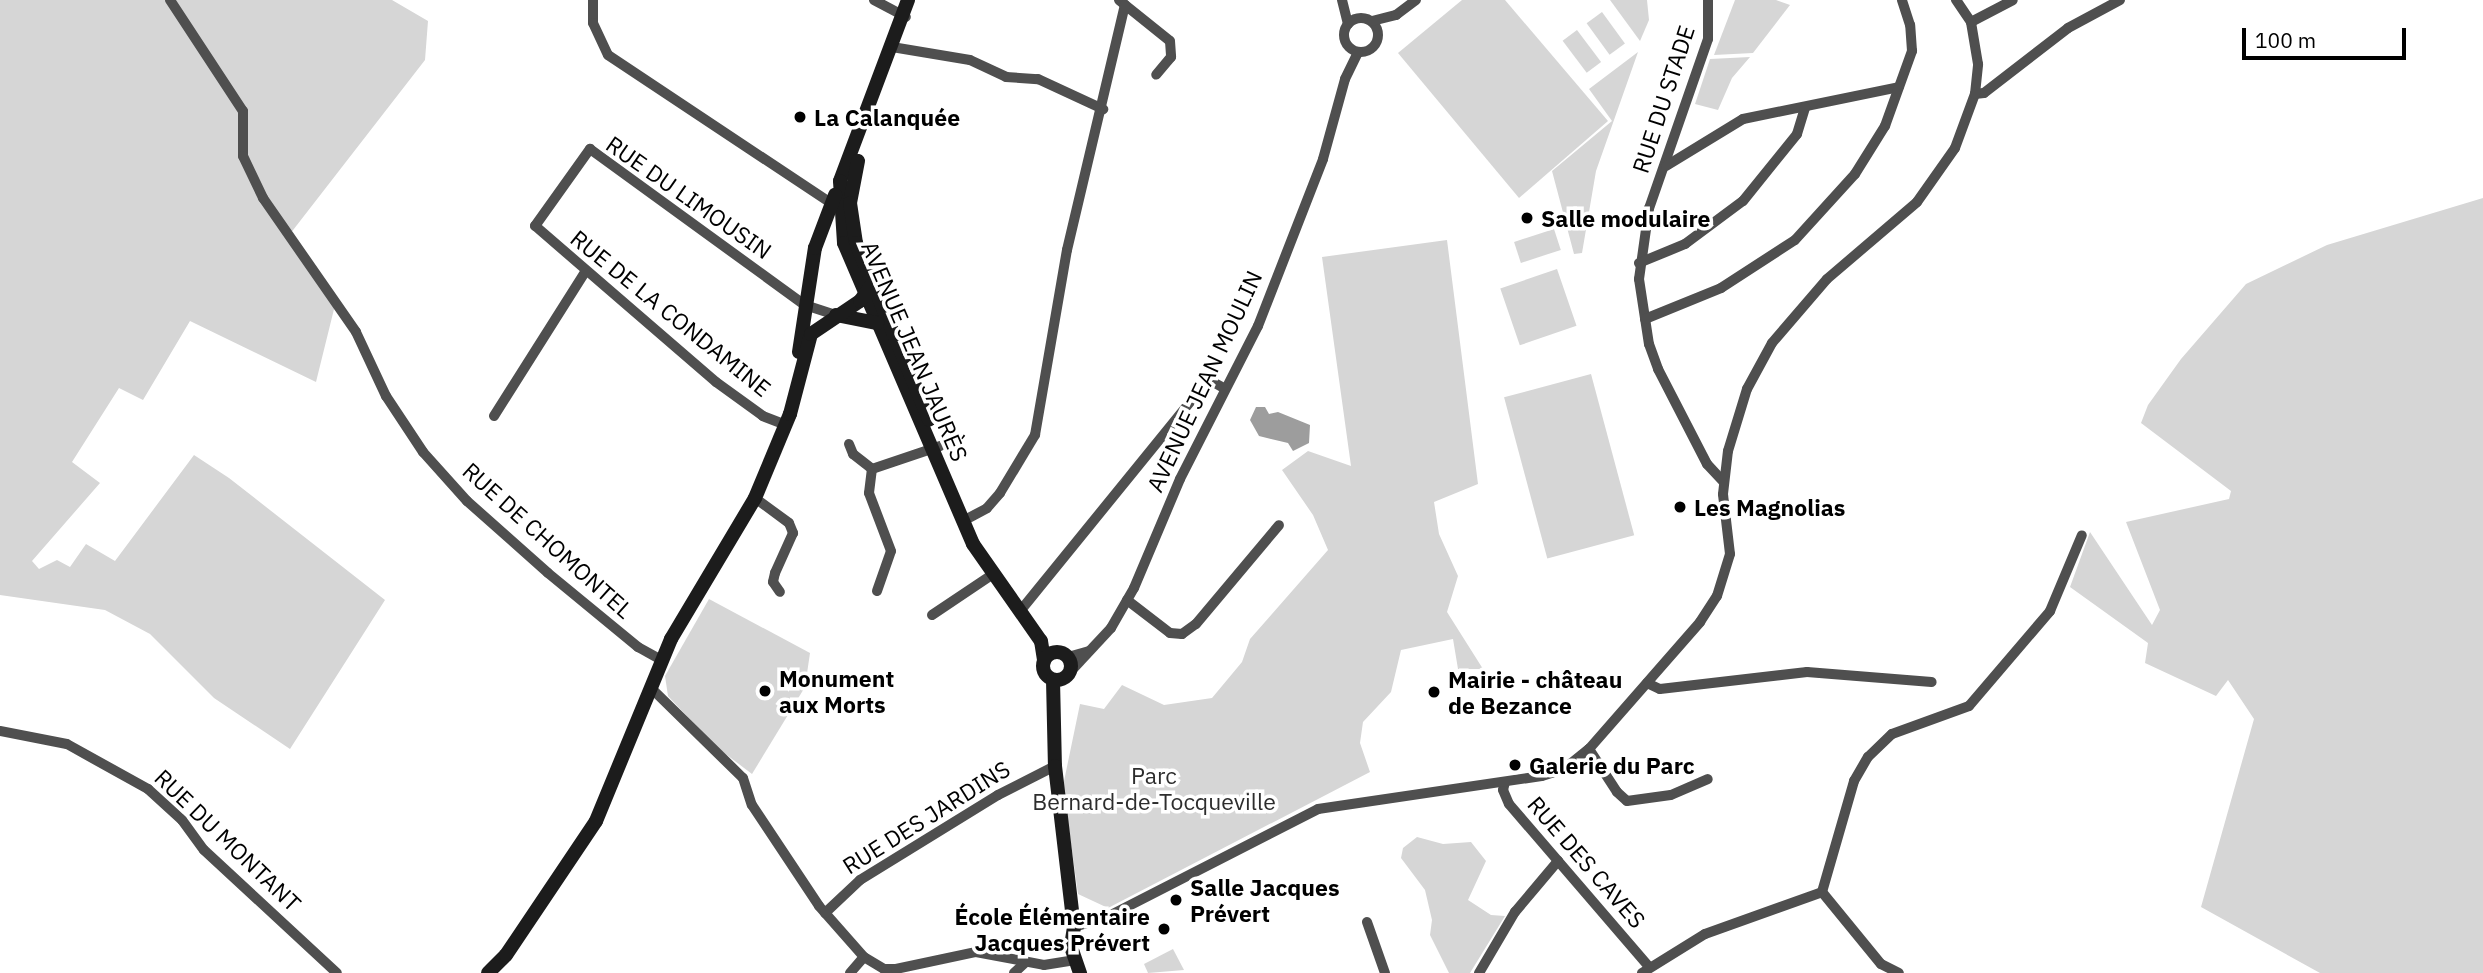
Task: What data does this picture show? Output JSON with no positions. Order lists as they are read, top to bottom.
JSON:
{
  "streets": {
    "main road": ["AVENUE JEAN JAURÈS"],
    "street": [
      "RUE DU STADE",
      "RUE DU LIMOUSIN",
      "RUE DE LA CONDAMINE",
      "AVENUE JEAN MOULIN",
      "RUE DE CHOMONTEL",
      "RUE DES JARDINS",
      "RUE DU MONTANT",
      "RUE DES CAVES"
    ]
  },
  "crossings": [
    ["RUE DU LIMOUSIN", "RUE DE LA CONDAMINE"],
    ["AVENUE JEAN JAURÈS", "AVENUE JEAN MOULIN"]
  ],
  "parks": ["Parc Bernard-de-Tocqueville"],
  "places": [
    "La Calanquée",
    "Salle modulaire",
    "Les Magnolias",
    "Monument aux Morts",
    "Mairie - château de Bezance",
    "Galerie du Parc",
    "Salle Jacques Prévert",
    "École Élémentaire Jacques Prévert"
  ],
  "scale_bar": "100 m"
}
